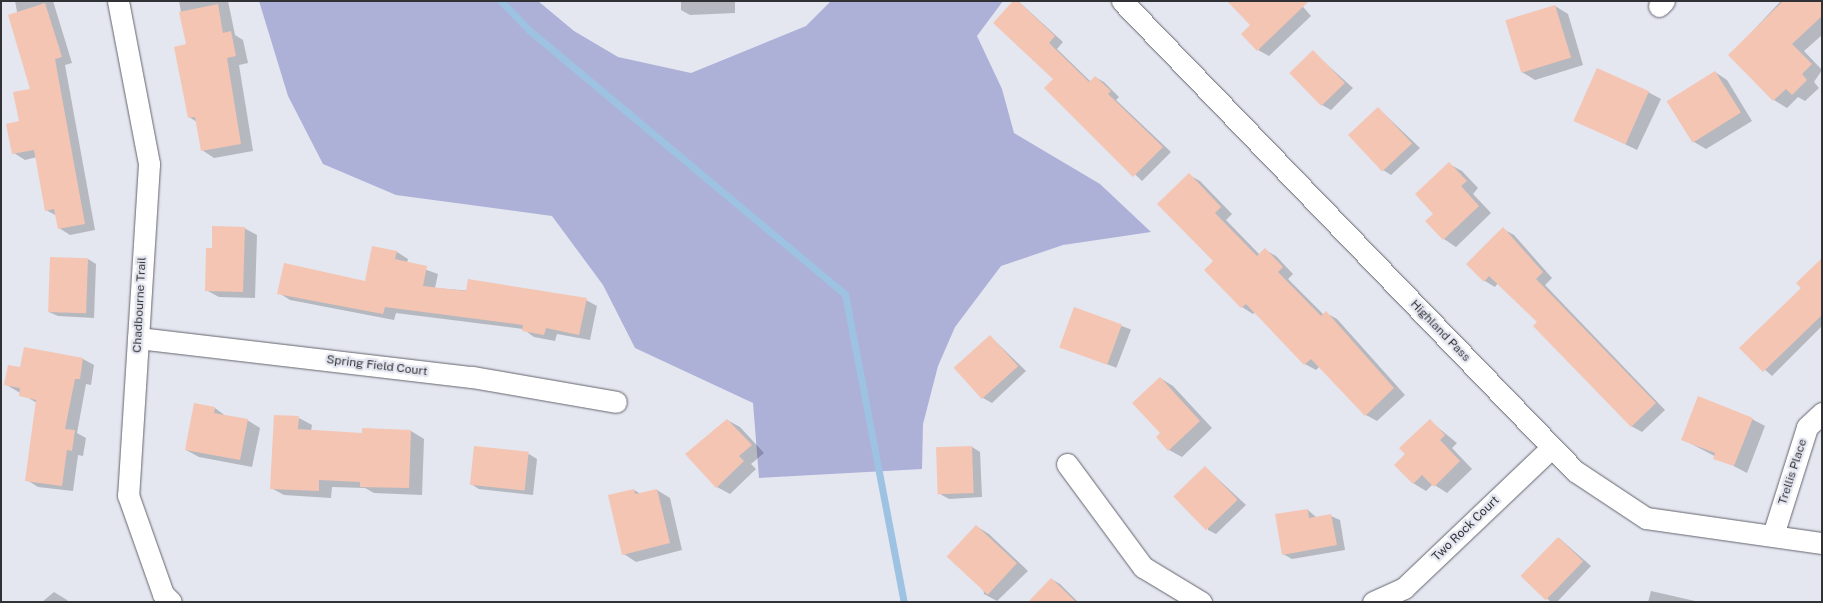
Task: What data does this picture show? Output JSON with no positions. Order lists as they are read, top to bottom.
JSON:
{
  "streets": {
    "street": [
      "Chadbourne Trail",
      "Highland Pass",
      "Spring Field Court",
      "Trellis Place",
      "Two Rock Court"
    ]
  },
  "crossings": [
    ["Chadbourne Trail", "Spring Field Court"],
    ["Highland Pass", "Trellis Place"],
    ["Highland Pass", "Two Rock Court"]
  ]
}
